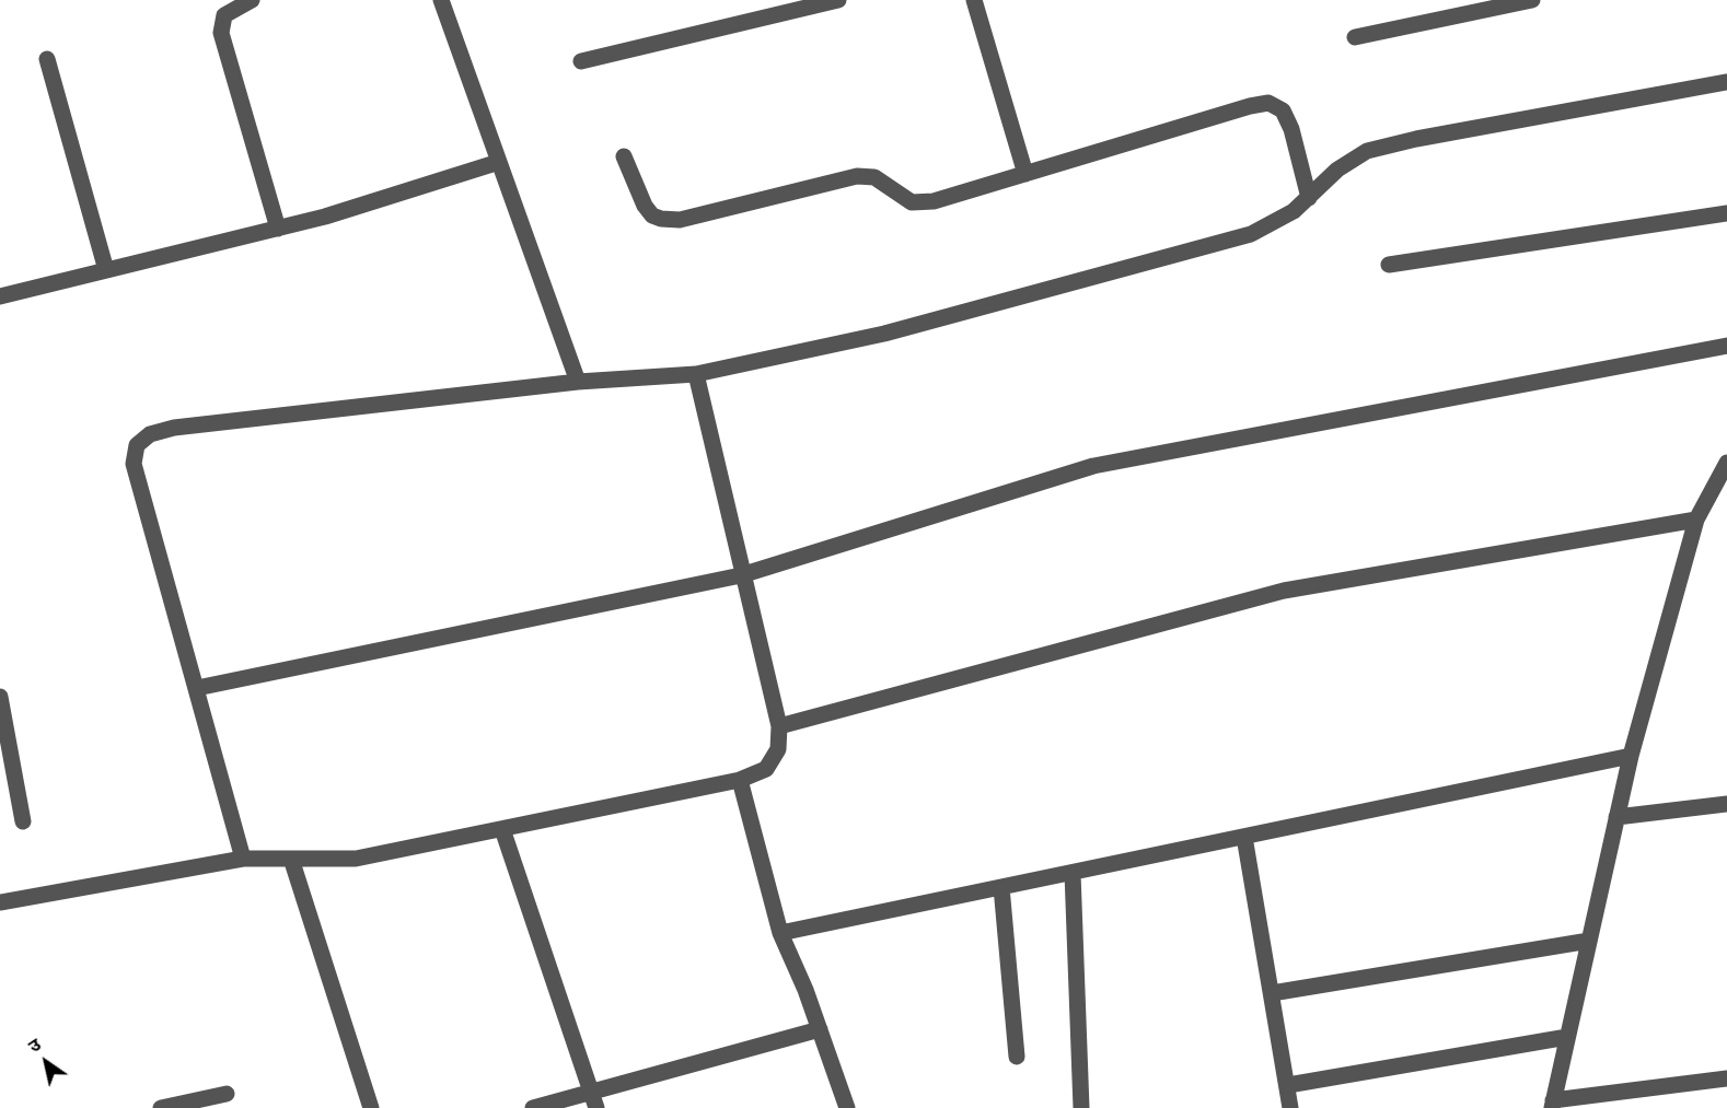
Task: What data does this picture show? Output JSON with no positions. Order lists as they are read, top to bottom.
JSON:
{
  "north": "top left"
}
